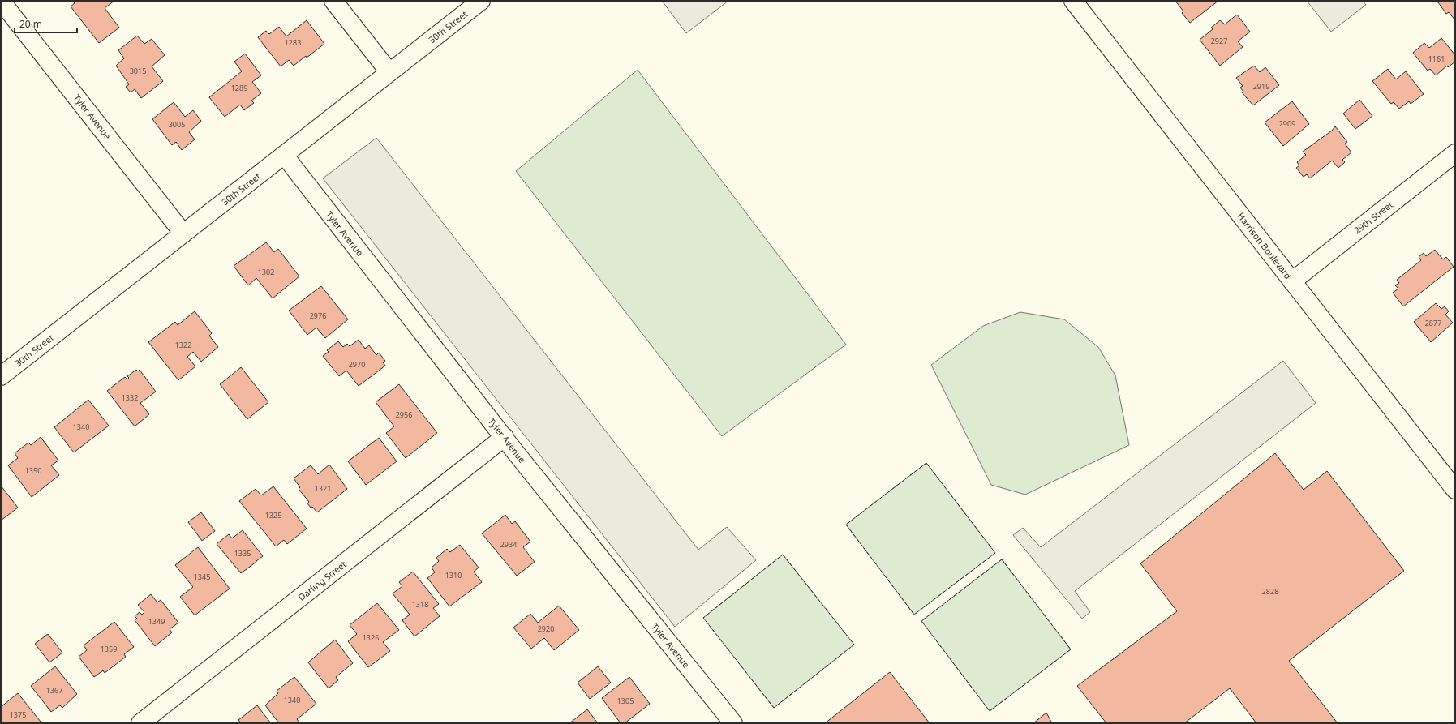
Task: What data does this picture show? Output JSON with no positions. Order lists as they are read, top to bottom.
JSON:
{
  "streets": {
    "street": [
      "30th Street",
      "Tyler Avenue",
      "29th Street",
      "Harrison Boulevard",
      "Darling Street"
    ]
  },
  "crossings": [
    ["30th Street", "Tyler Avenue"],
    ["Tyler Avenue", "Darling Street"],
    ["29th Street", "Harrison Boulevard"]
  ],
  "house_numbers": [
    "2927",
    "1283",
    "1161",
    "3015",
    "2919",
    "1289",
    "2909",
    "3005",
    "1302",
    "2976",
    "2877",
    "1322",
    "2970",
    "1332",
    "2956",
    "1340",
    "1350",
    "1321",
    "1325",
    "2934",
    "1335",
    "1310",
    "1345",
    "2828",
    "1318",
    "1349",
    "2920",
    "1326",
    "1359",
    "1367",
    "1340",
    "1305",
    "1375"
  ],
  "scale_bar": "20 m"
}
